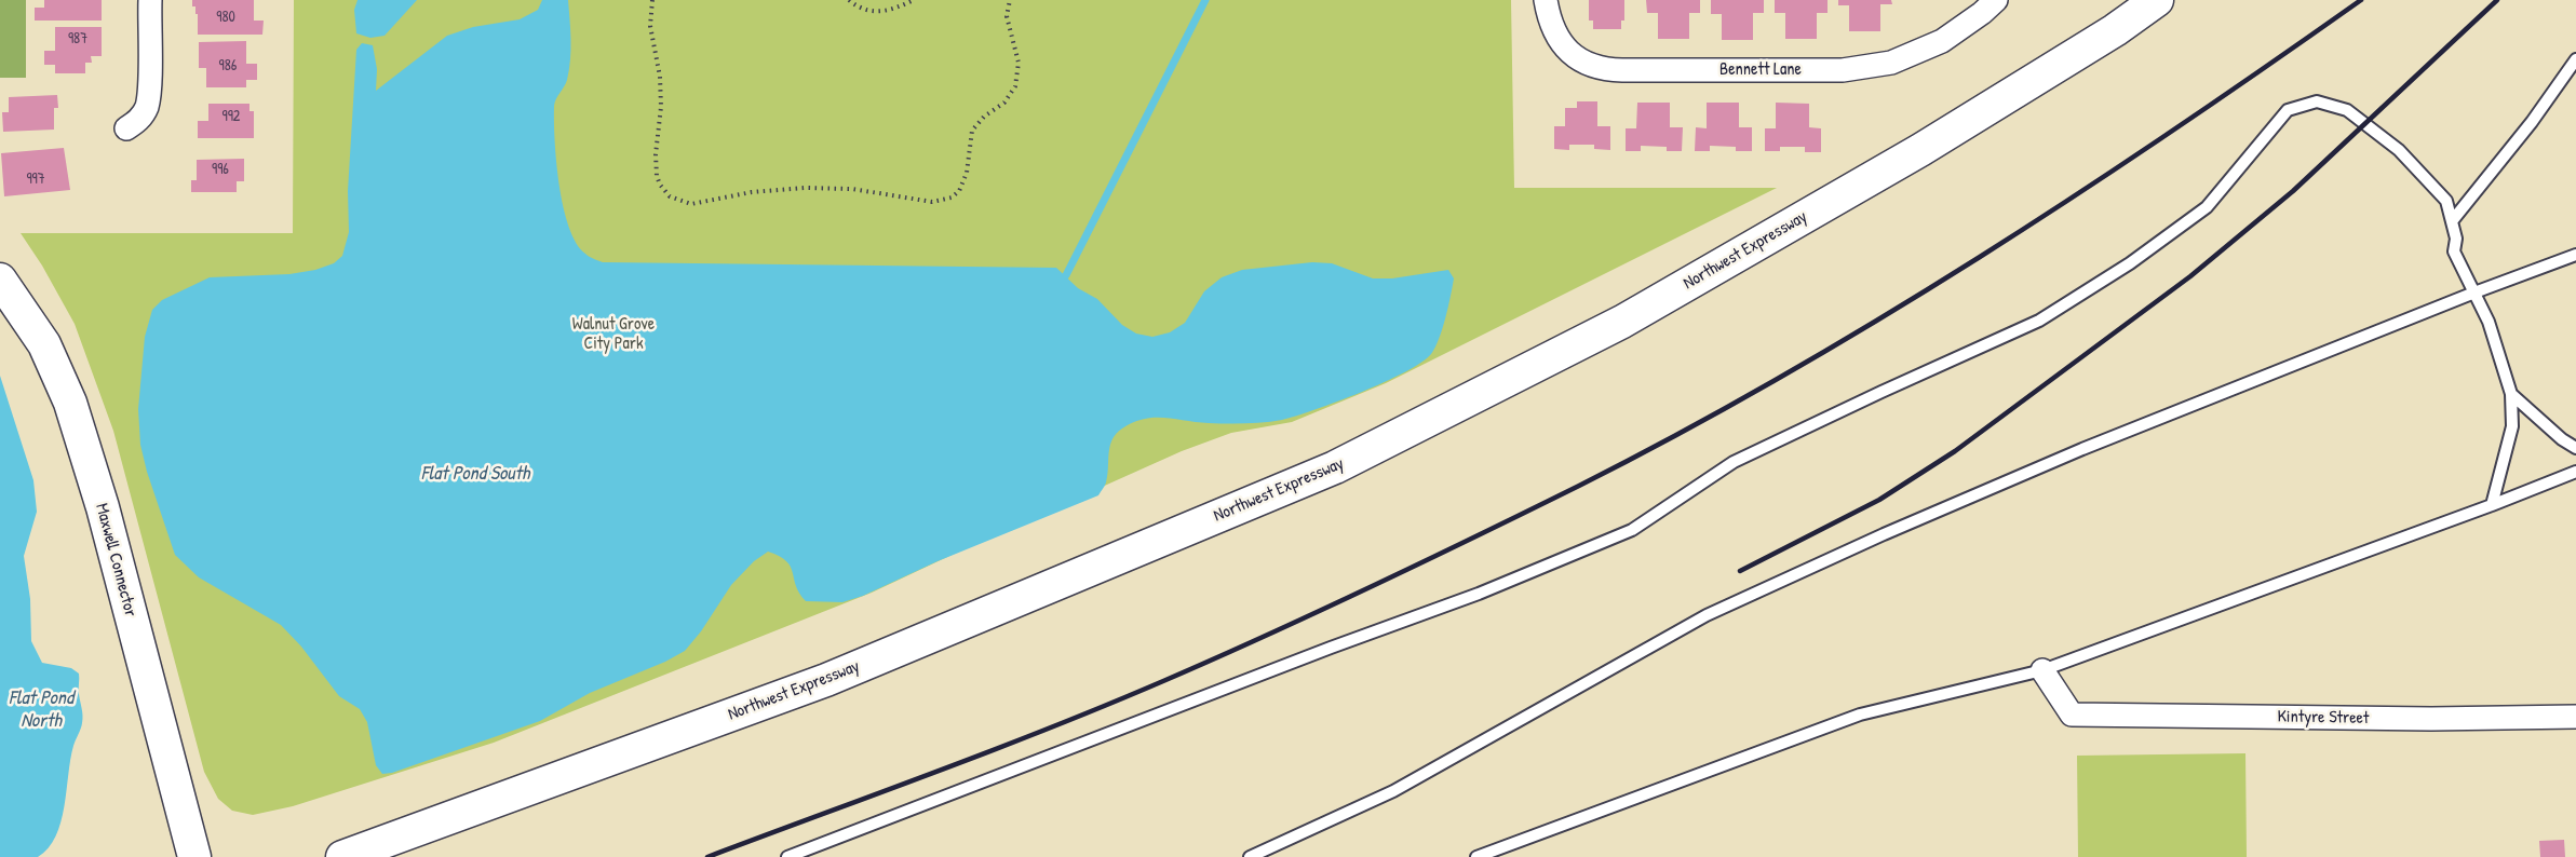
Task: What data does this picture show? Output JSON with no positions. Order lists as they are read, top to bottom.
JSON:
{
  "streets": {
    "main road": ["Northwest Expressway", "Maxwell Connector"],
    "street": ["Bennett Lane", "Kintyre Street"]
  },
  "water": ["Flat Pond South", "Flat Pond North"],
  "parks": ["Walnut Grove City Park"],
  "house_numbers": [
    "980",
    "987",
    "986",
    "992",
    "996",
    "997"
  ]
}
